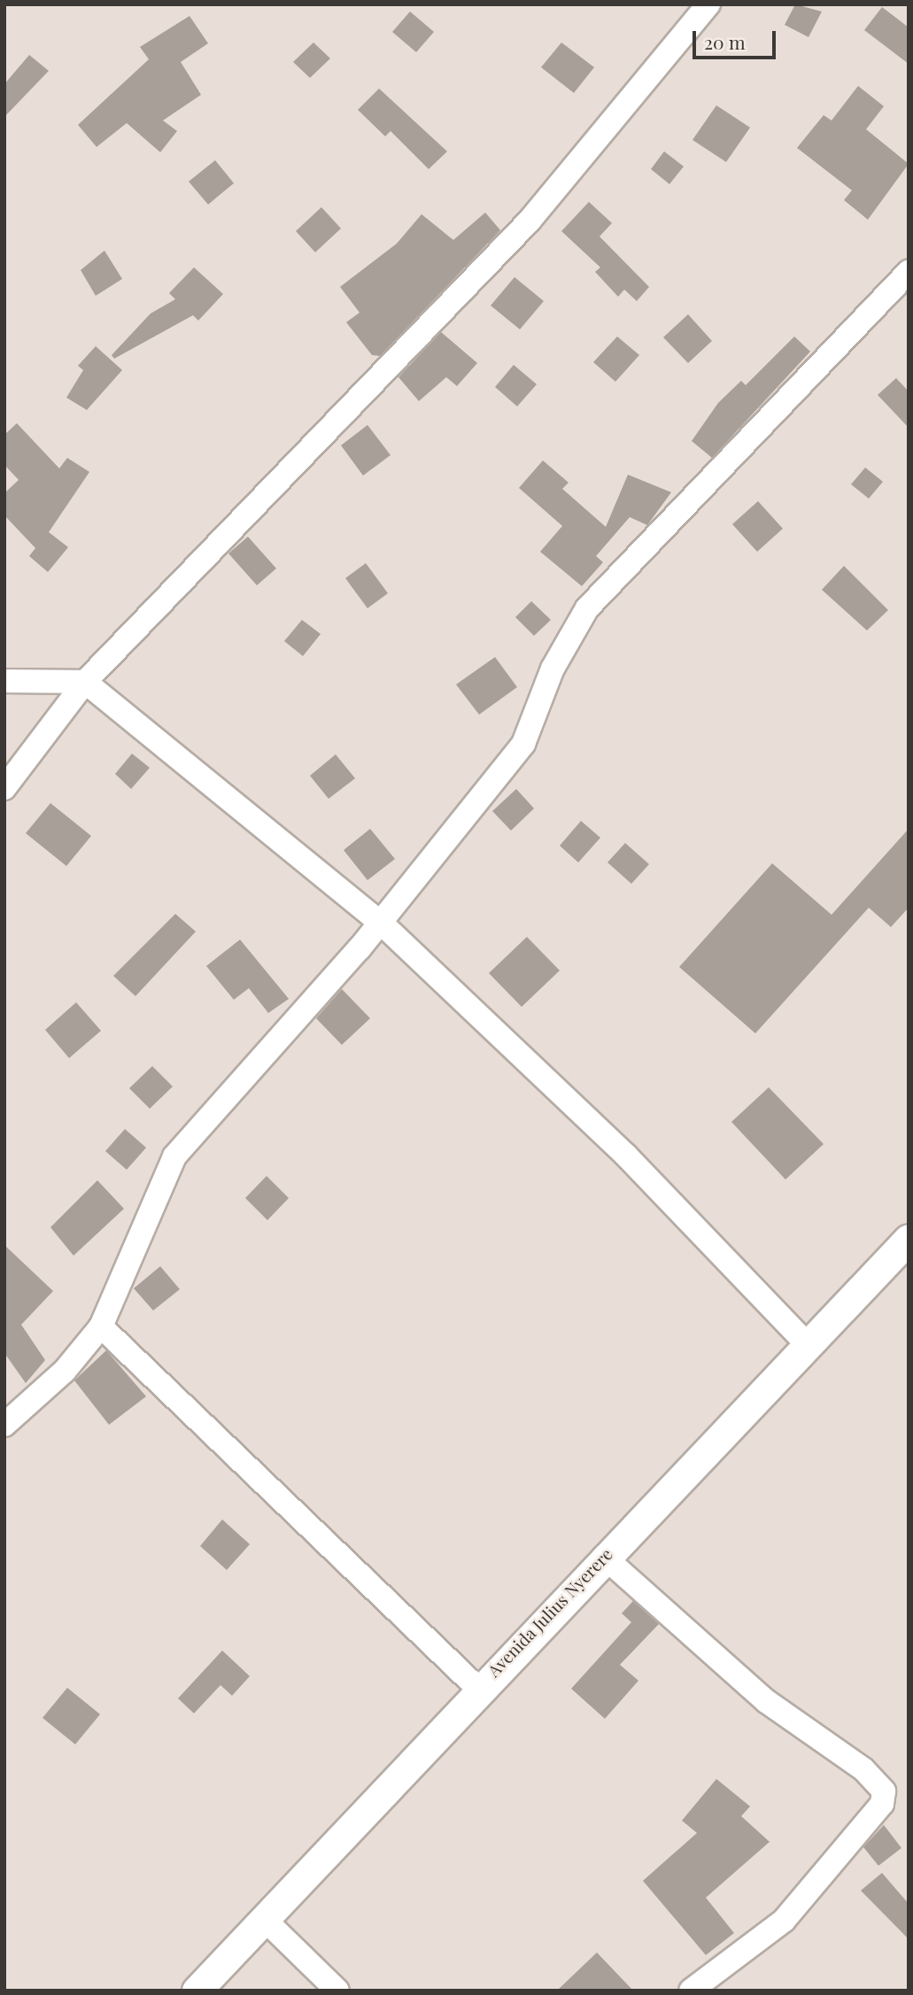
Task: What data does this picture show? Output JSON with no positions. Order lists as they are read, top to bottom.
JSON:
{
  "streets": {
    "street": ["Avenida Julius Nyerere"]
  },
  "scale_bar": "20 m"
}
